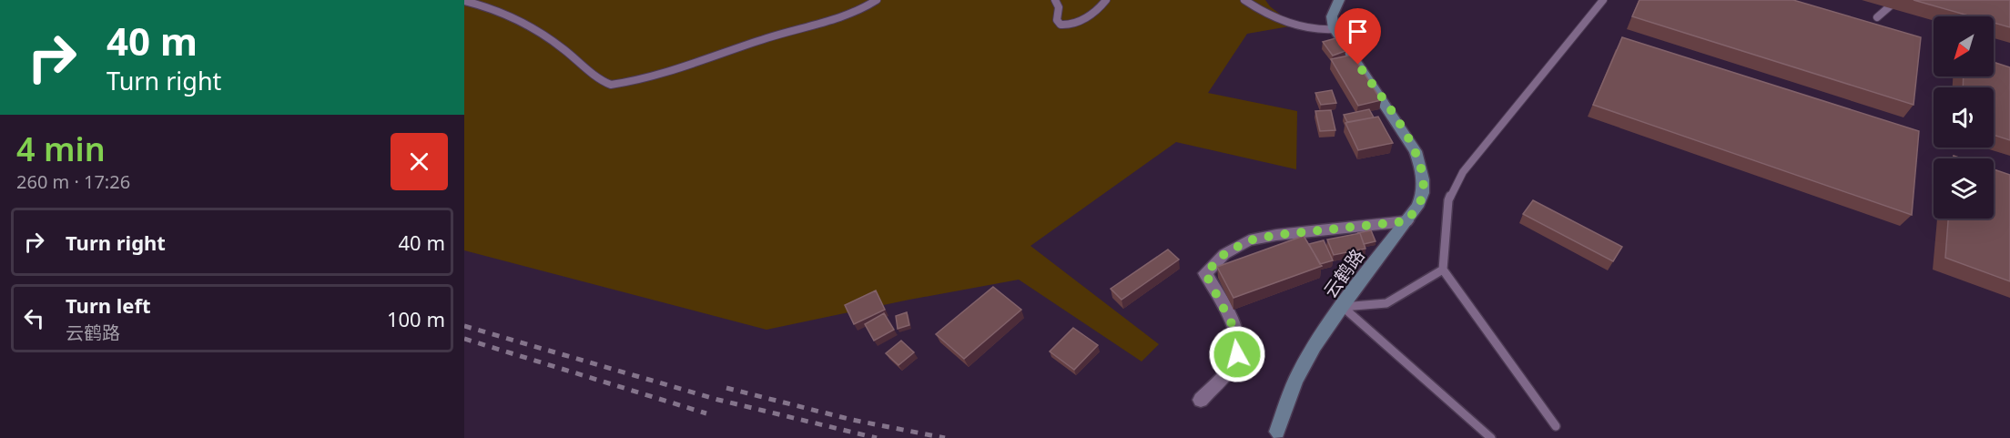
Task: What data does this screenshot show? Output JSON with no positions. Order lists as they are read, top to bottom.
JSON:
{
  "streets": {
    "street": ["云鹤路"]
  },
  "north": "bottom left",
  "page": {
    "turn": ["40 m", "Turn right"],
    "heading": ["4 min", "260 m · 17:26"],
    "list": [
      {
        "name": "Turn right",
        "value": "40 m"
      },
      {
        "name": "Turn left",
        "note": "云鹤路",
        "value": "100 m"
      }
    ]
  }
}
